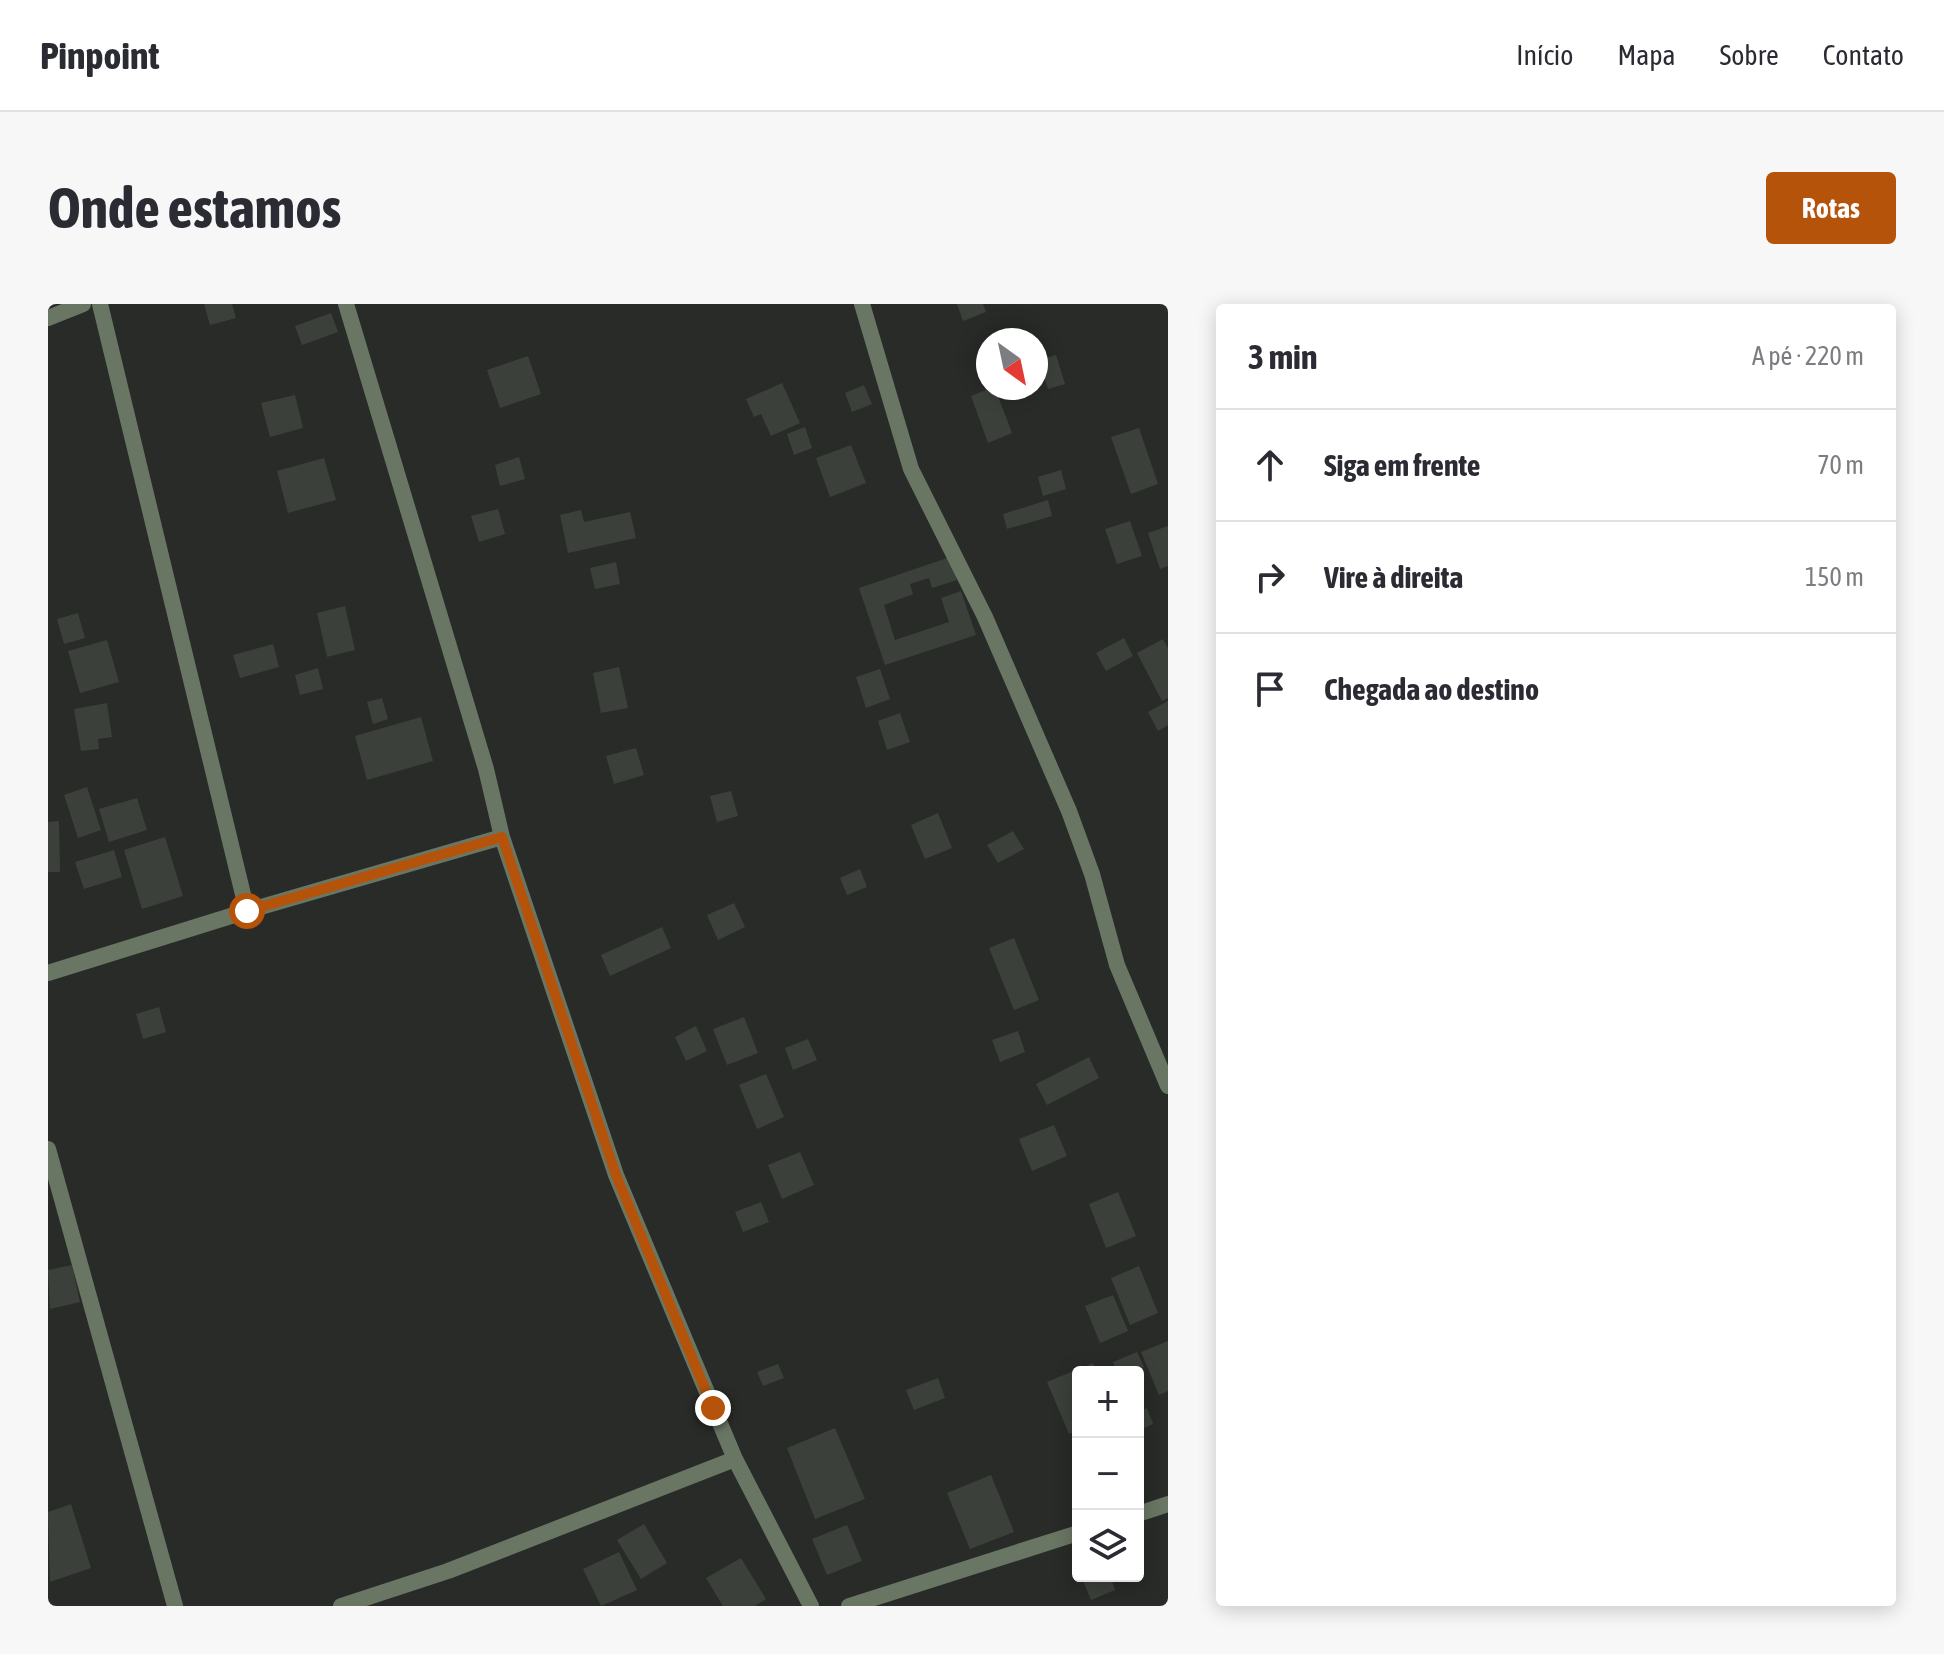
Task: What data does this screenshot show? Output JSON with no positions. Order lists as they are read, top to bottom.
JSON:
{
  "north": "bottom right",
  "page": {
    "header": "Pinpoint",
    "nav": [
      "Início",
      "Mapa",
      "Sobre",
      "Contato"
    ],
    "buttons": "Rotas",
    "title": "Onde estamos",
    "heading": ["3 min", "A pé · 220 m"],
    "list": [
      ["Siga em frente", "70 m"],
      ["Vire à direita", "150 m"],
      "Chegada ao destino"
    ],
    "map_buttons": ["+", "−"]
  }
}
